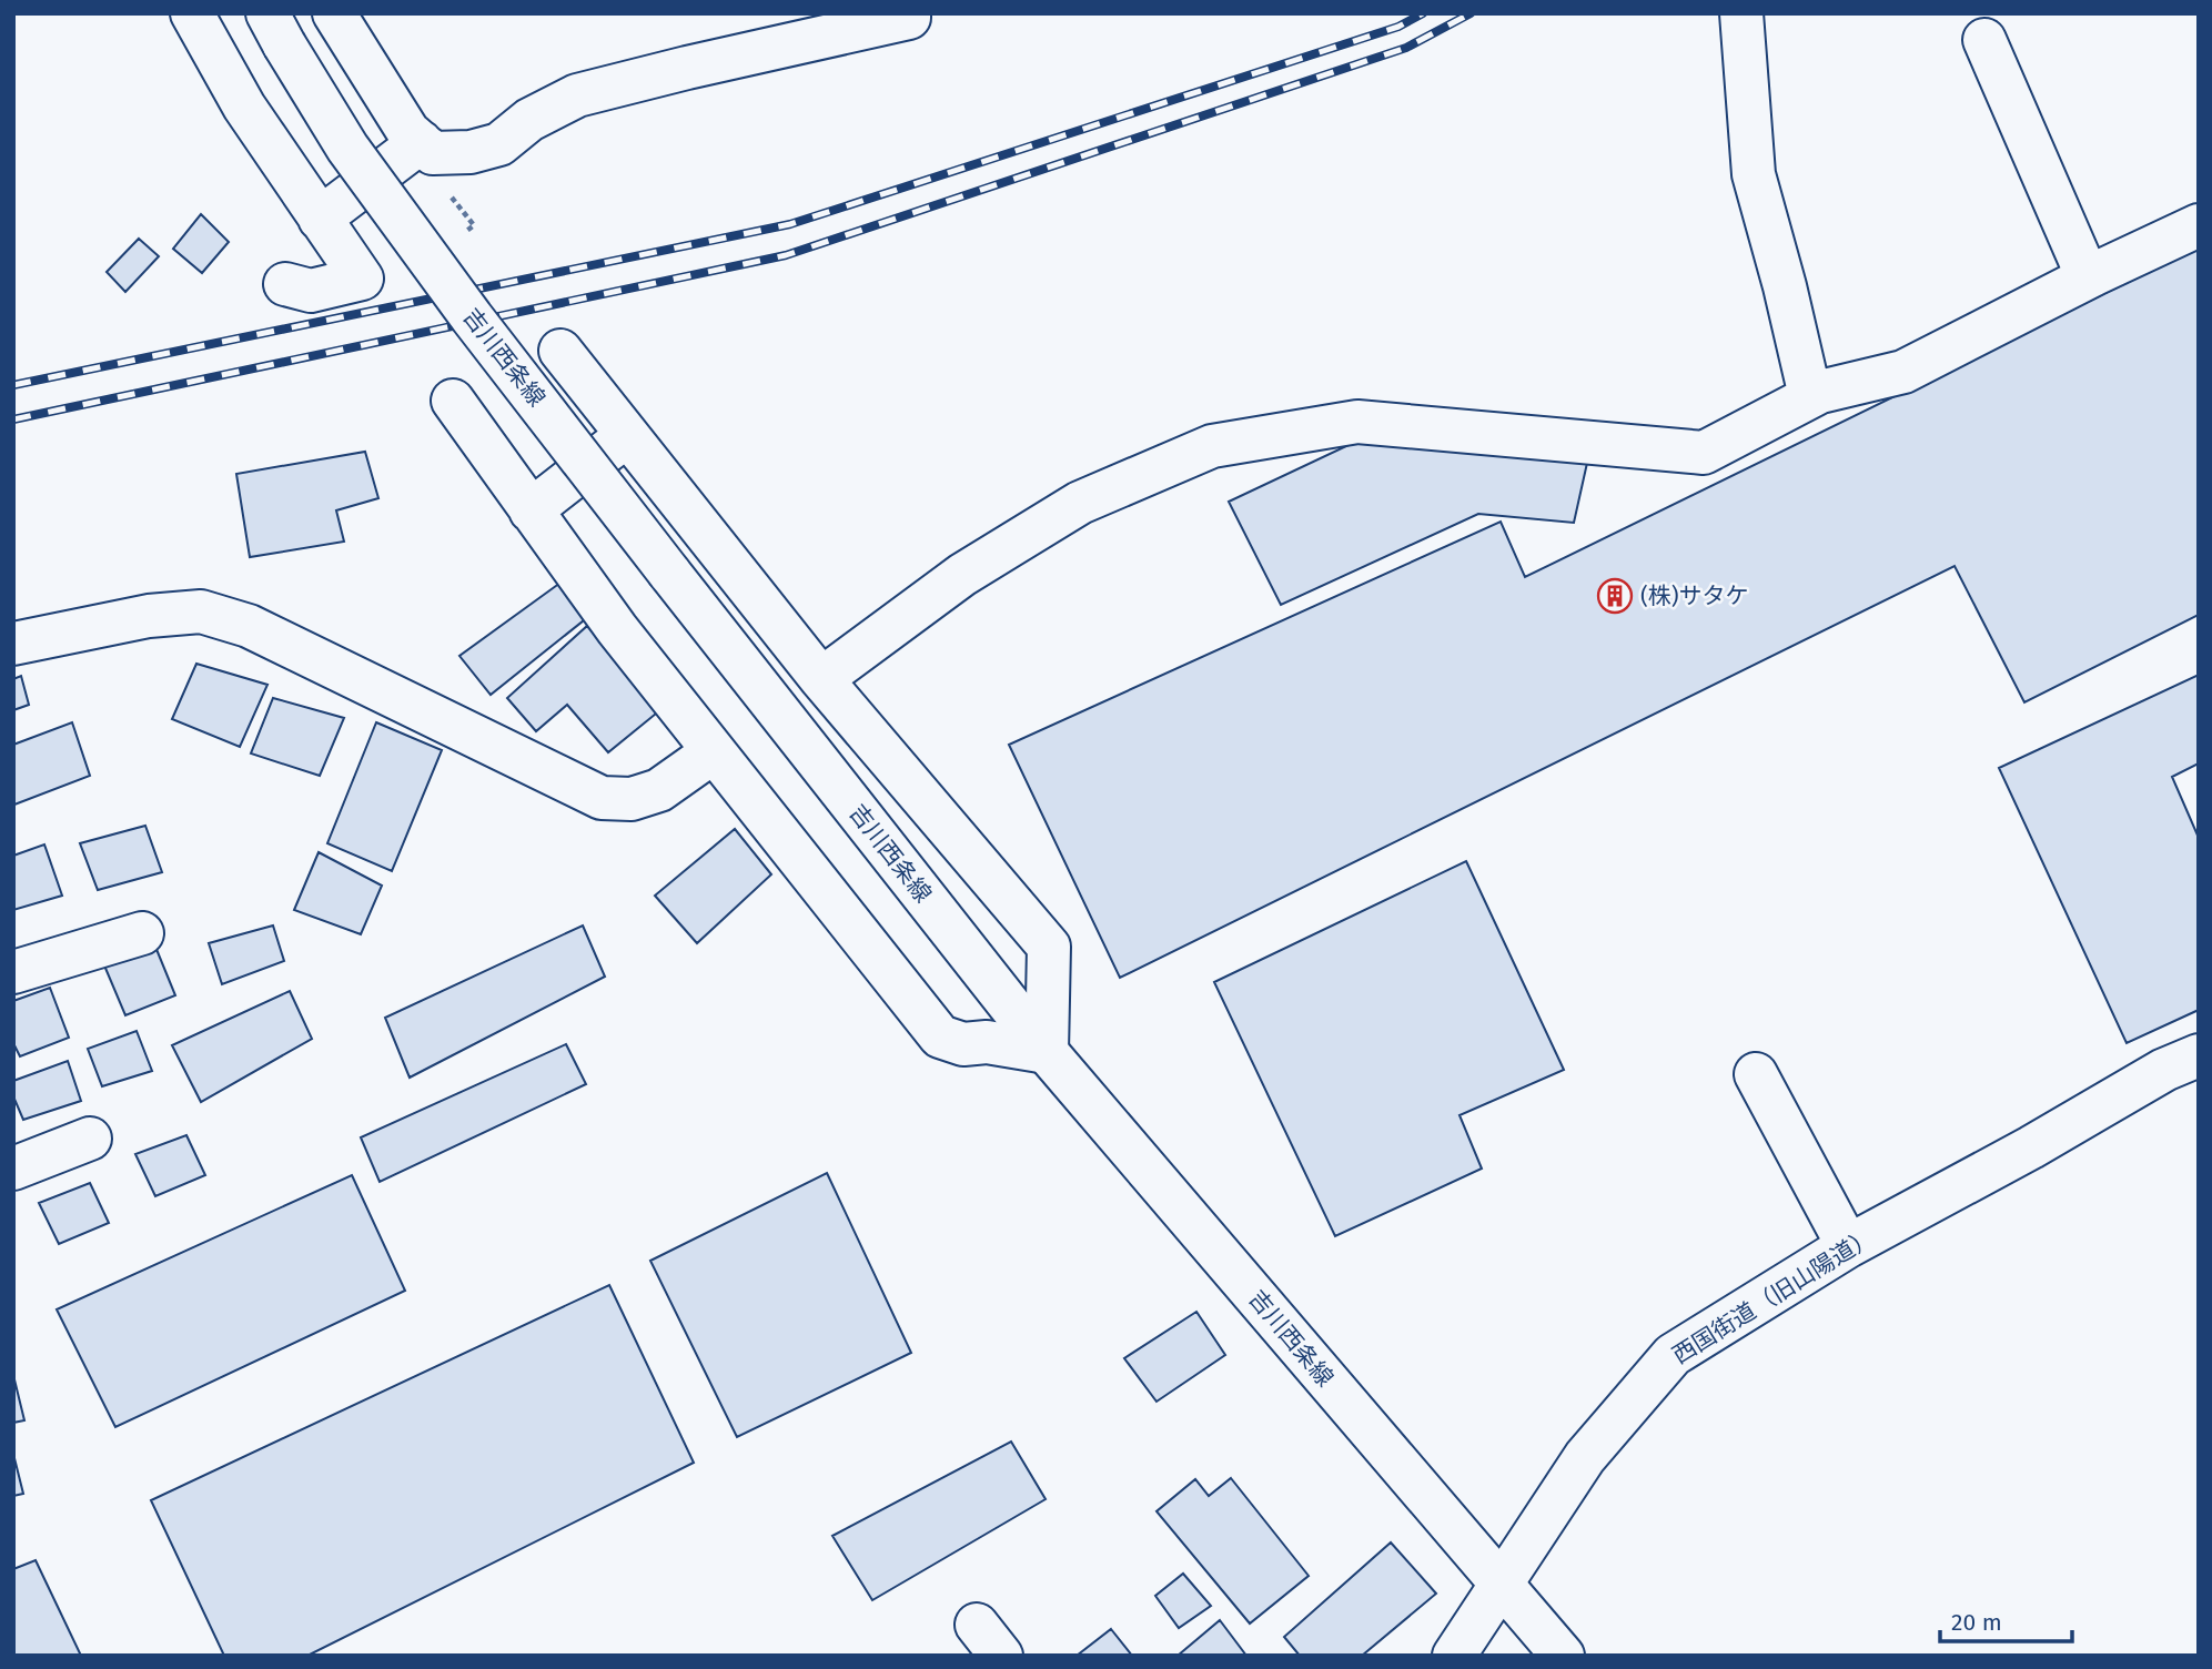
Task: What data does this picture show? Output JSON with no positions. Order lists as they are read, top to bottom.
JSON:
{
  "streets": {
    "street": ["吉川西条線", "西国街道（旧山陽道）"]
  },
  "crossings": [
    ["吉川西条線", "西国街道（旧山陽道）"]
  ],
  "places": {
    "building": ["(株)サタケ"]
  },
  "scale_bar": "20 m"
}
